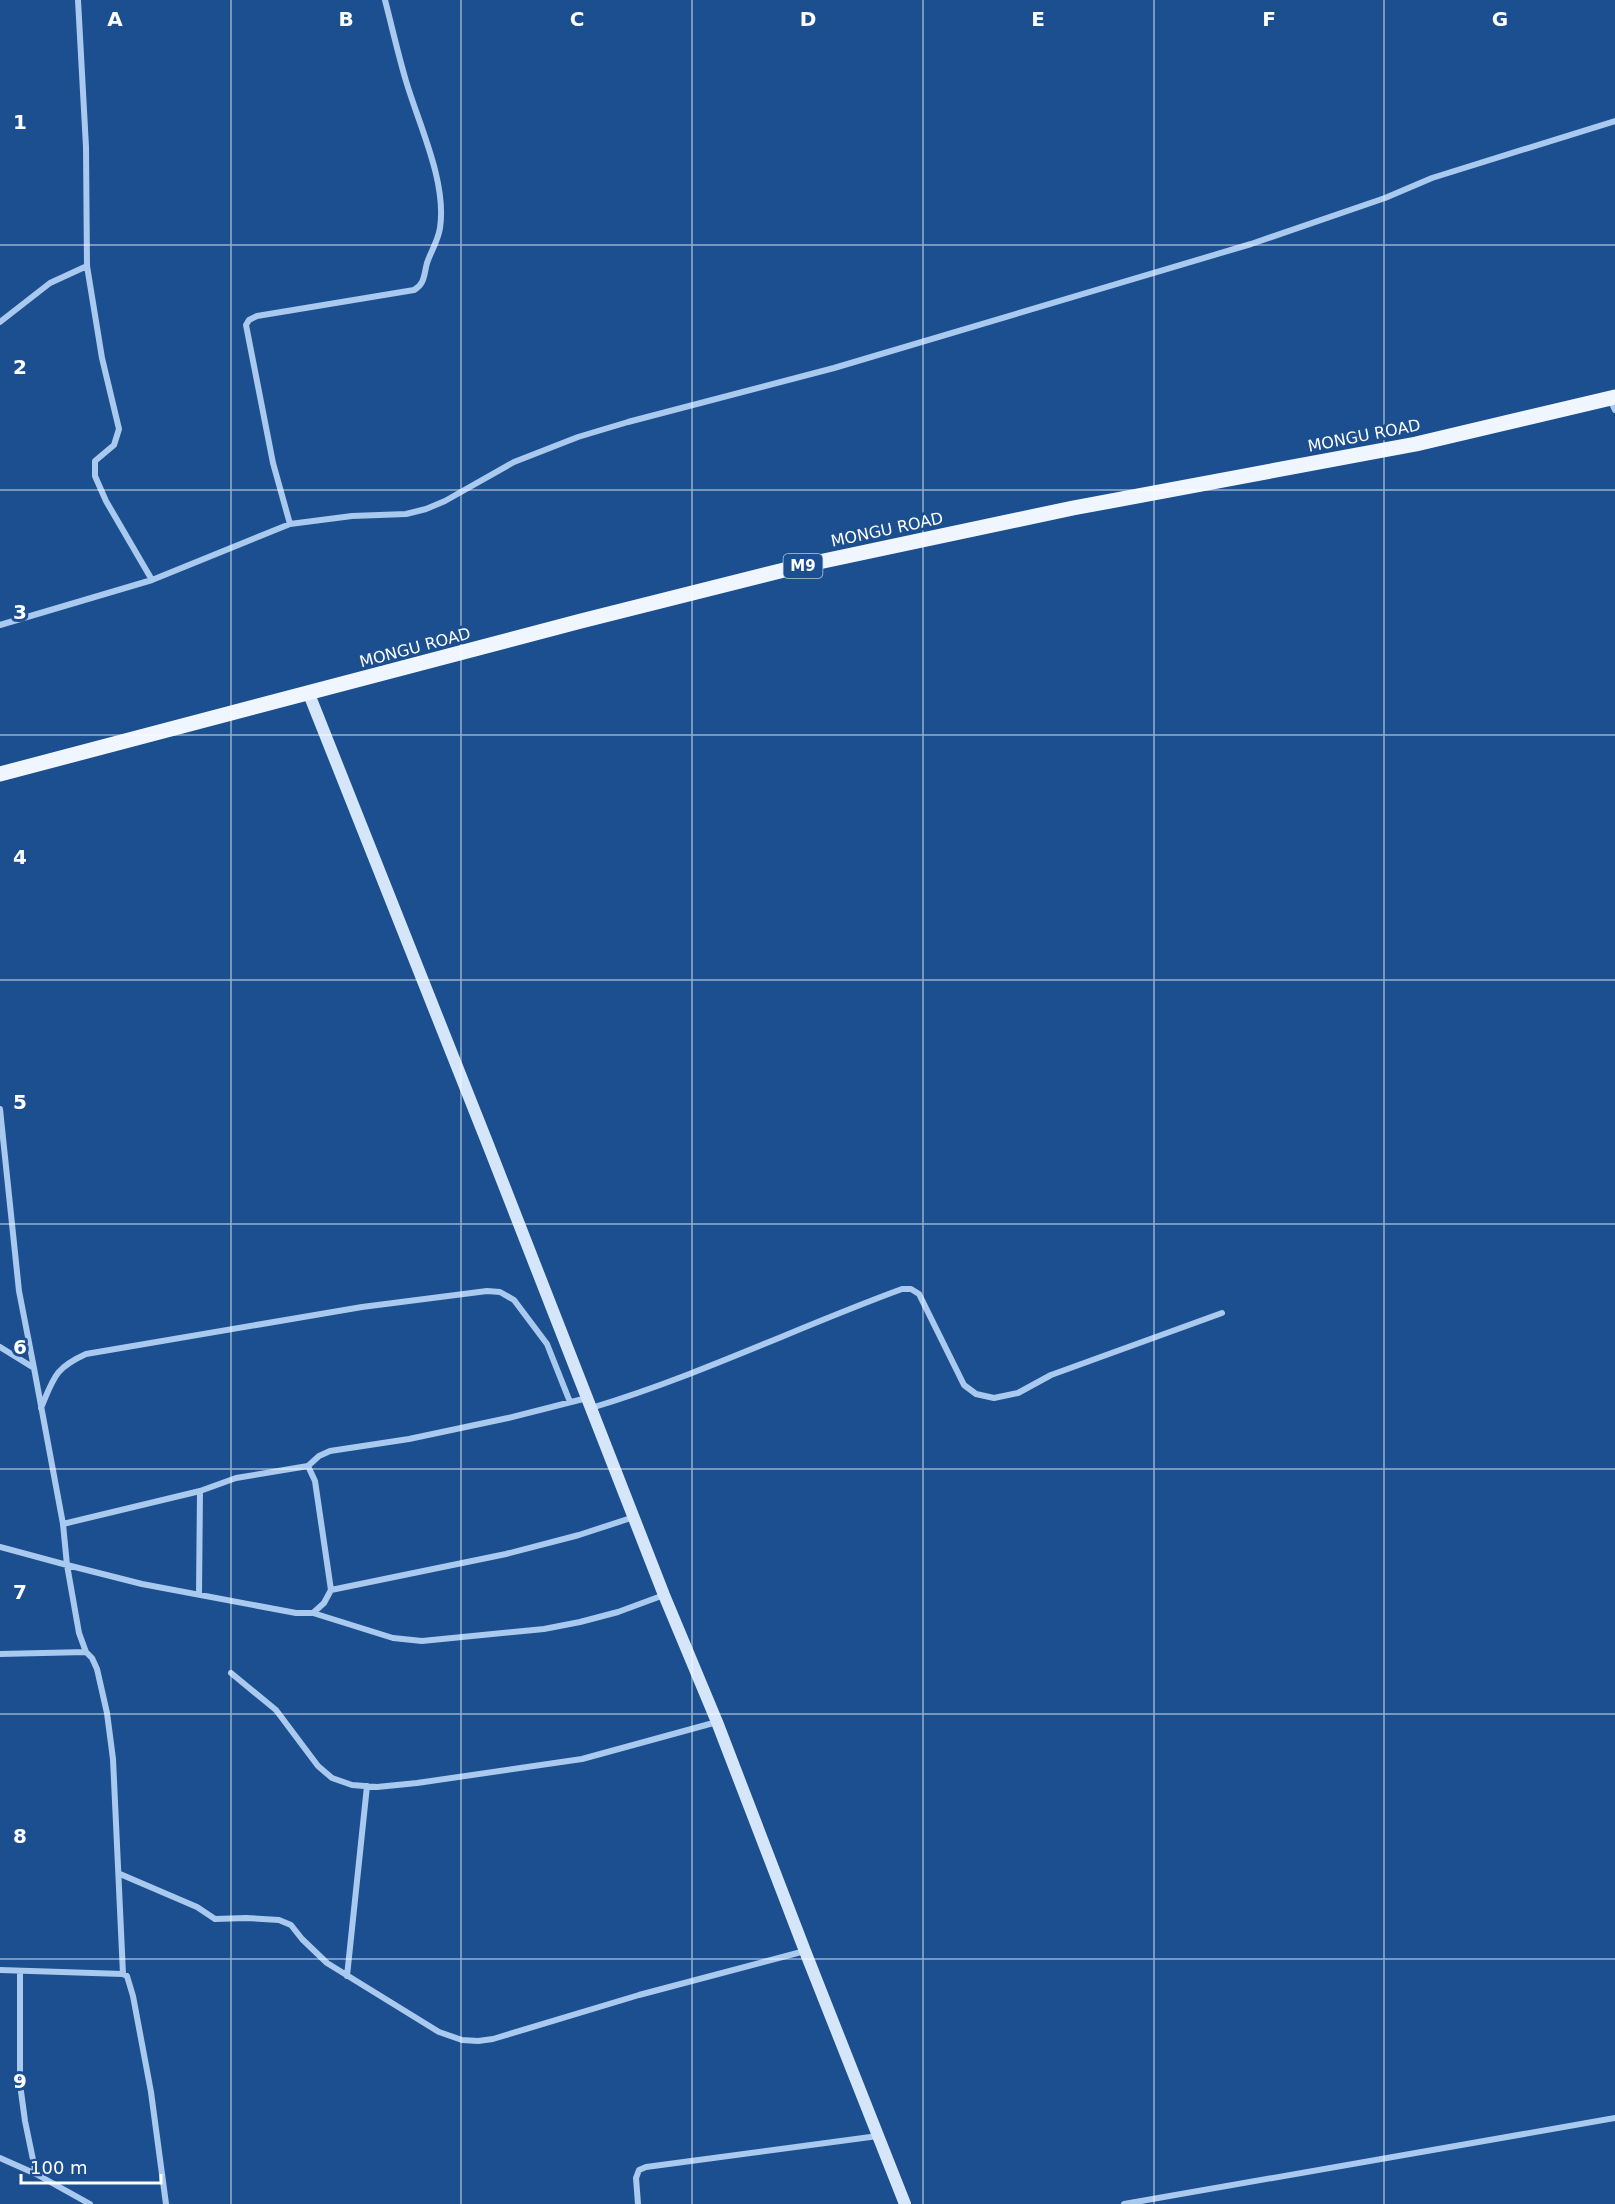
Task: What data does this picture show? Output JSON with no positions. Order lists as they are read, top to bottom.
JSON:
{
  "streets": {
    "main road": ["MONGU ROAD", "M9"]
  },
  "scale_bar": "100 m",
  "grid": {
    "columns": [
      "A",
      "B",
      "C",
      "D",
      "E",
      "F",
      "G"
    ],
    "rows": [
      "1",
      "2",
      "3",
      "4",
      "5",
      "6",
      "7",
      "8",
      "9"
    ]
  }
}
